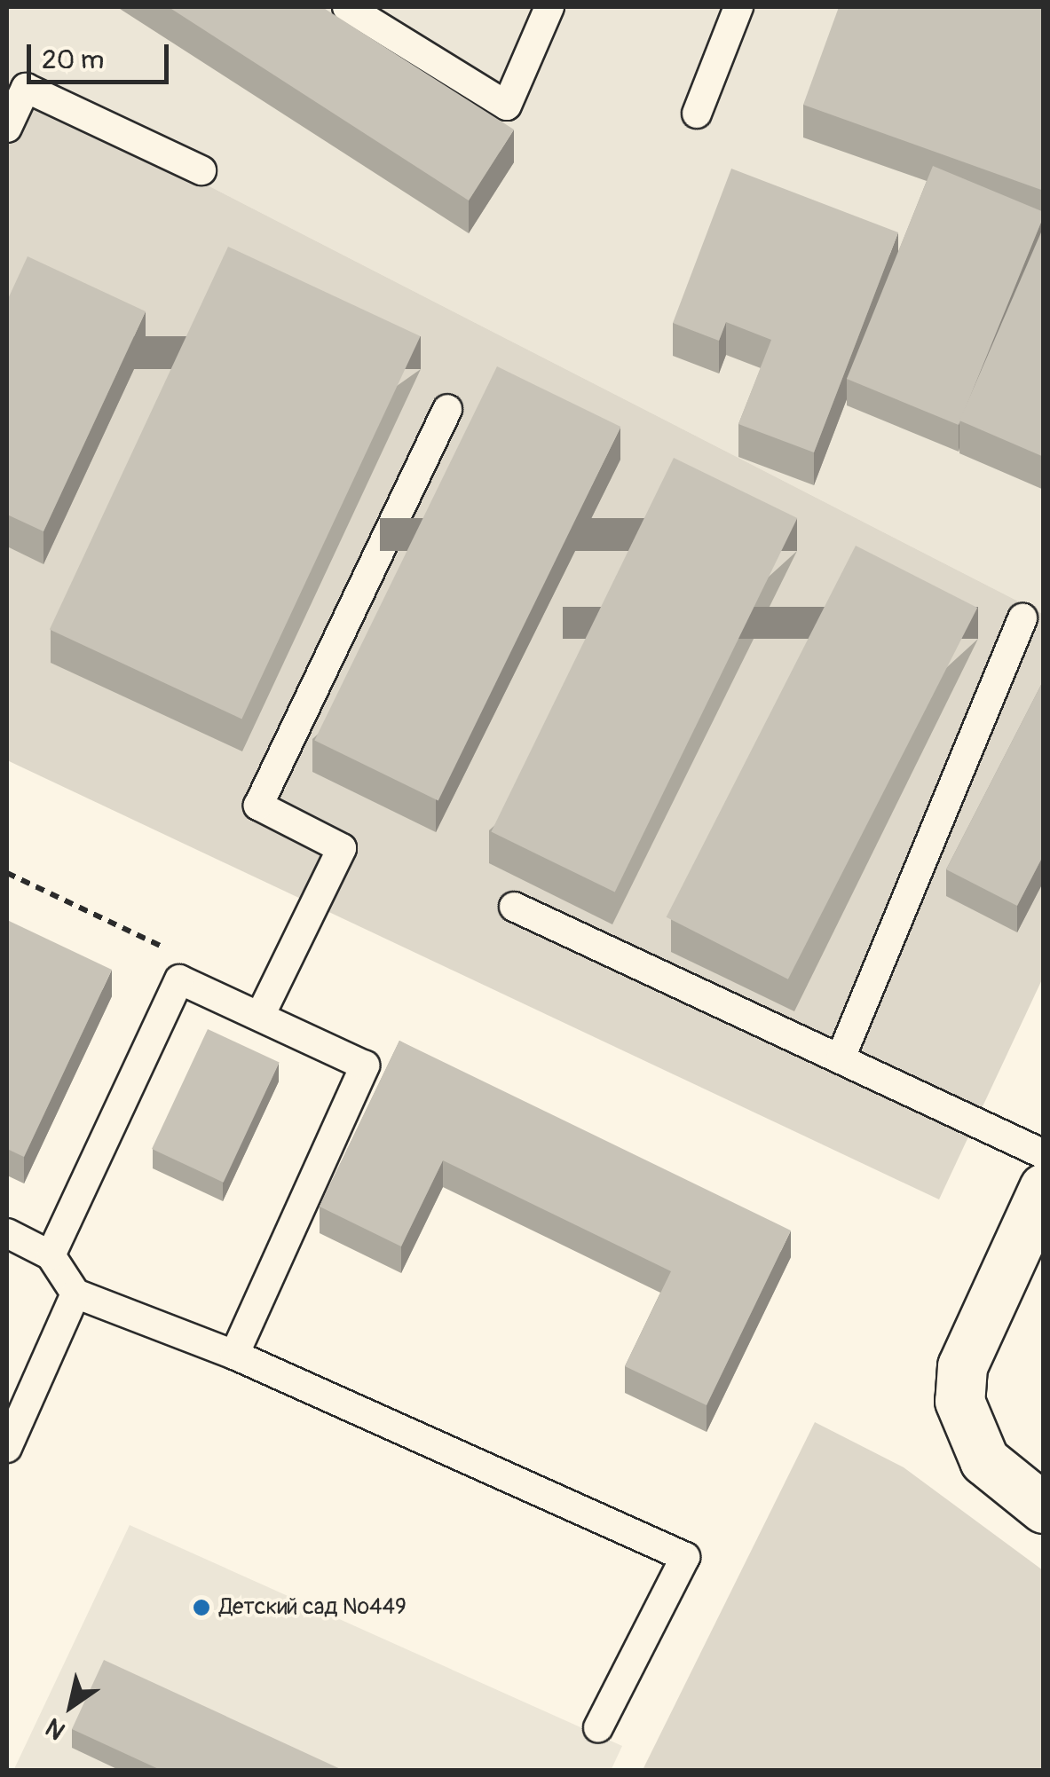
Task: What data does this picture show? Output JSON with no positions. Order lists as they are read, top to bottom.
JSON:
{
  "places": ["Детский сад №449"],
  "scale_bar": "20 m",
  "north": "bottom left"
}
